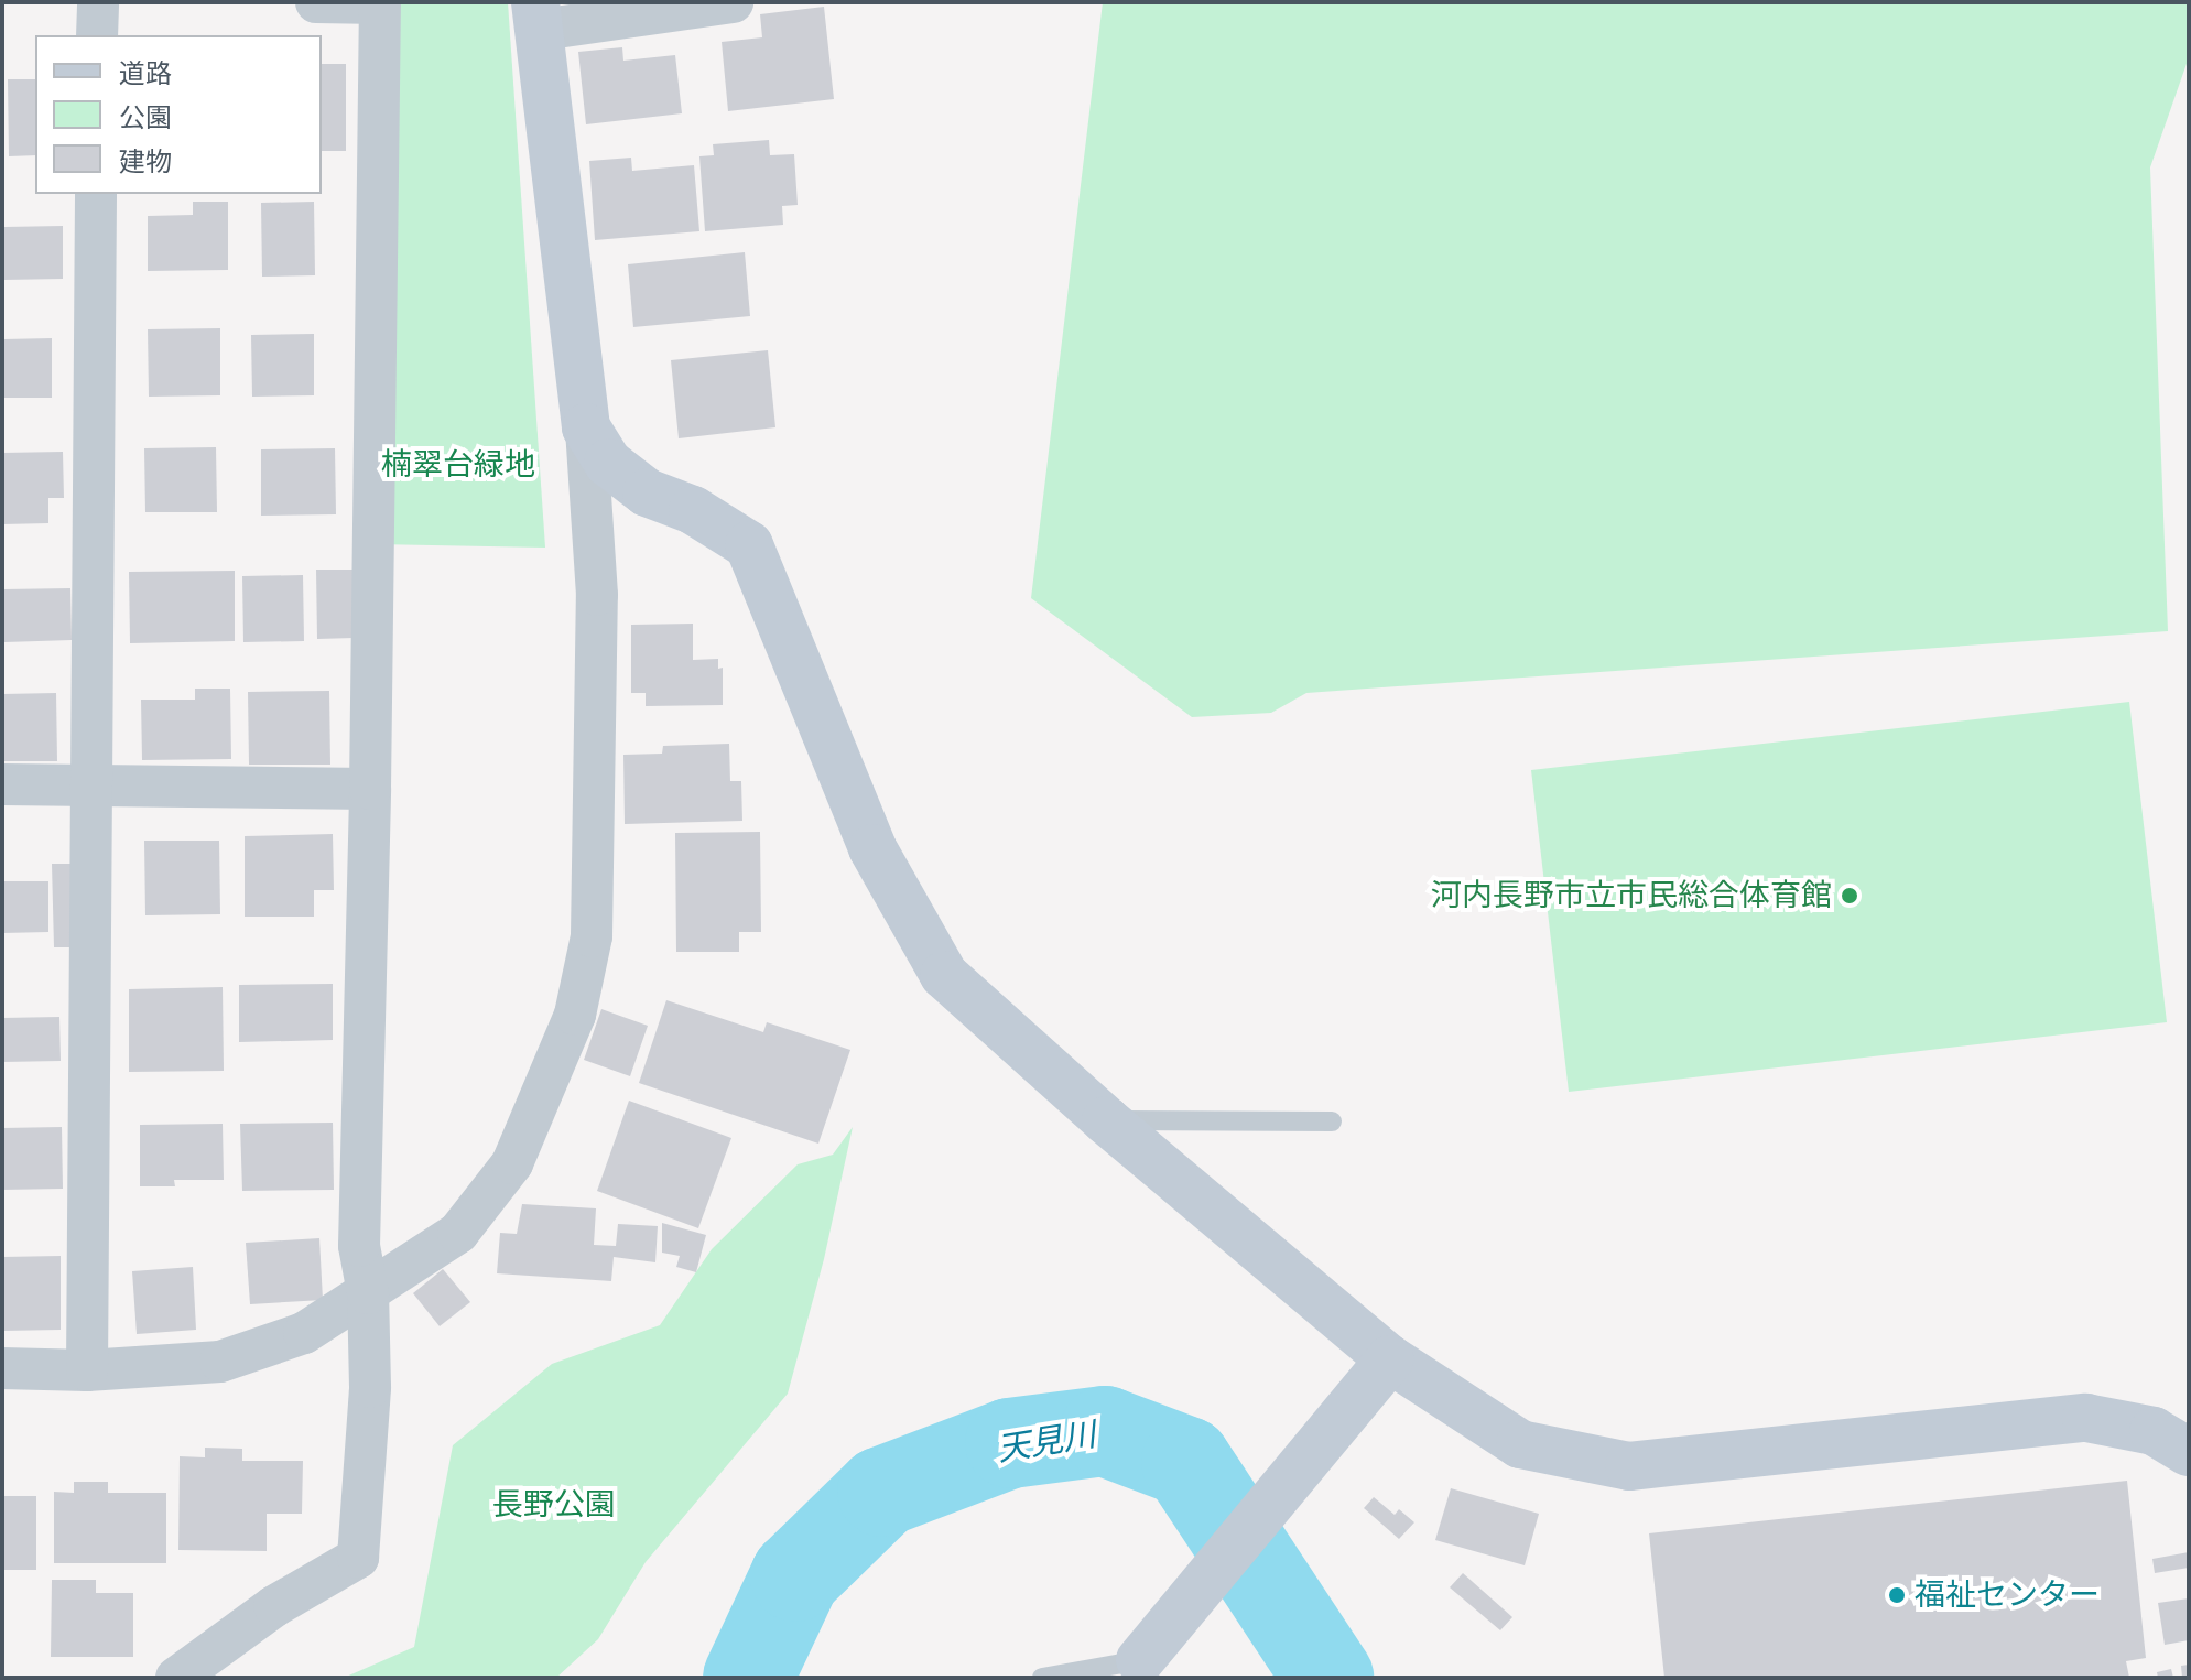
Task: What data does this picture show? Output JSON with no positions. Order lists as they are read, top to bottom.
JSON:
{
  "water": ["天見川"],
  "parks": ["楠翠台緑地", "長野公園"],
  "places": ["河内長野市立市民総合体育館", "福祉センター"],
  "legend": ["道路", "公園", "建物"]
}
